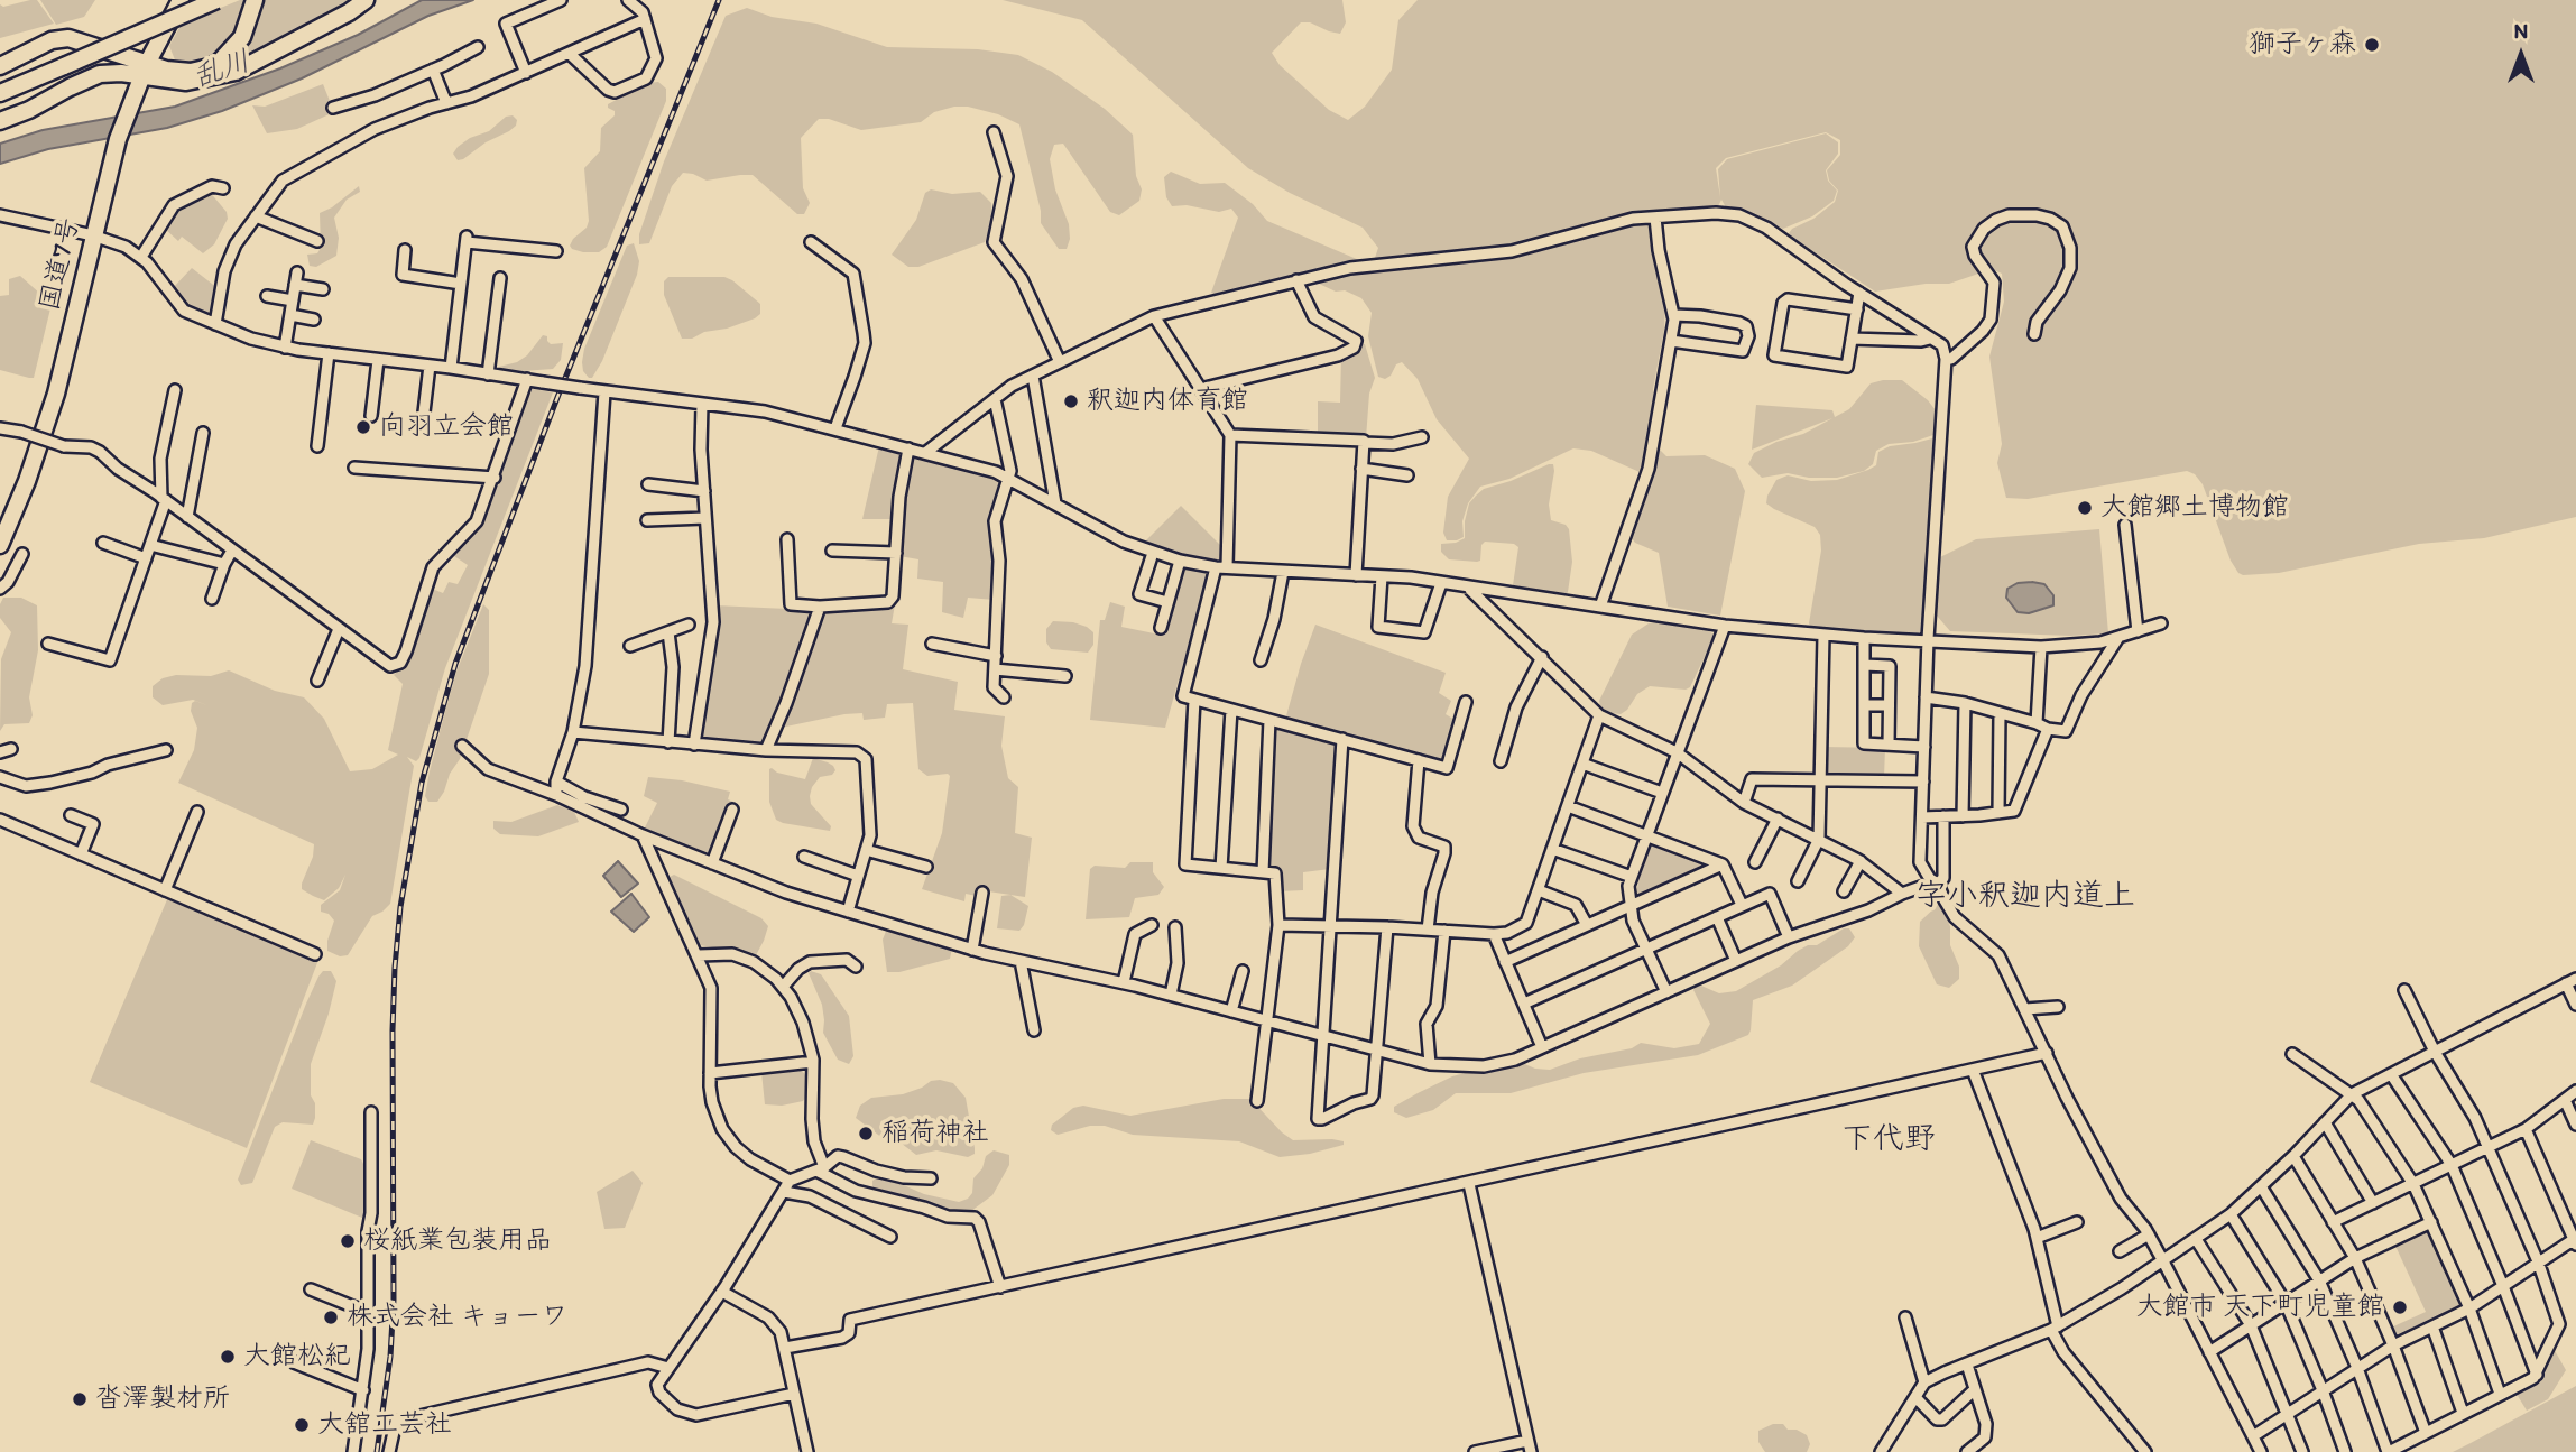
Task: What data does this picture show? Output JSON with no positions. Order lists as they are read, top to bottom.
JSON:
{
  "streets": {
    "highway": ["国道7号"]
  },
  "districts": ["字小釈迦内道上", "下代野"],
  "water": ["乱川"],
  "places": [
    "獅子ヶ森",
    "釈迦内体育館",
    "向羽立会館",
    "大館郷土博物館",
    "稲荷神社",
    "桜紙業包装用品",
    "大館市 天下町児童館",
    "株式会社 キョーワ",
    "大館松紀",
    "沓澤製材所",
    "大舘工芸社"
  ],
  "north": "top"
}
